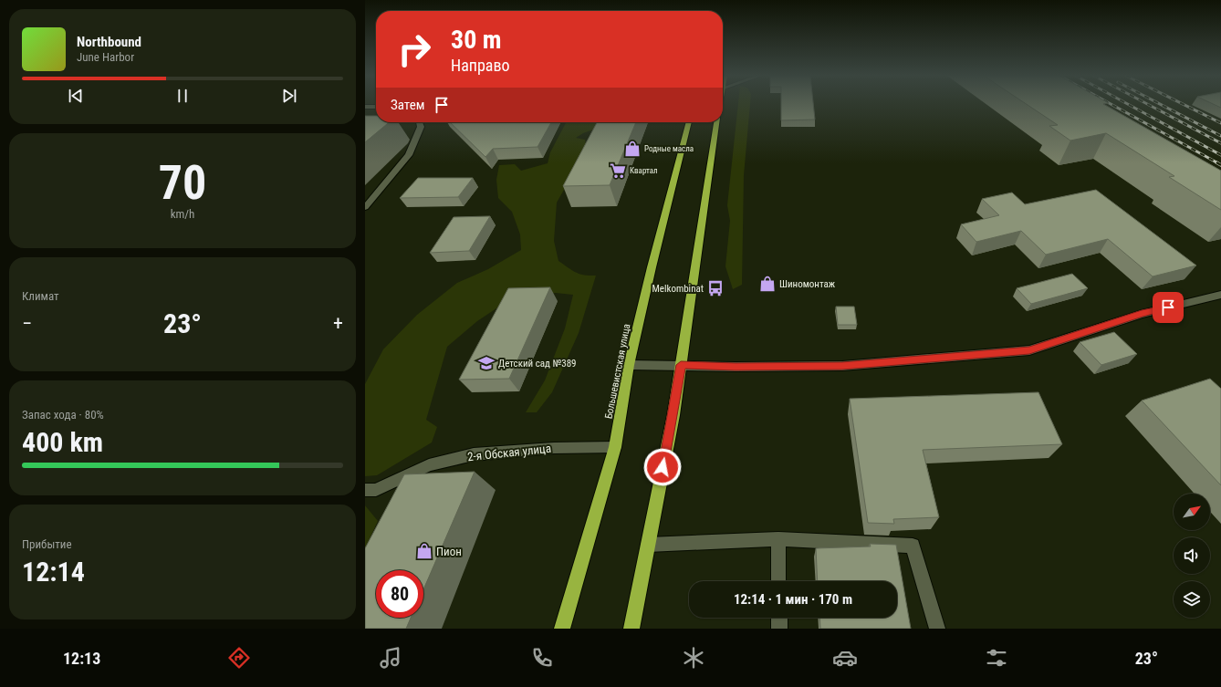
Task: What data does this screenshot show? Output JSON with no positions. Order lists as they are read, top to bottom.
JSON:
{
  "streets": {
    "highway": ["Большевистская улица"],
    "street": ["2-я Обская улица"]
  },
  "crossings": [
    ["Большевистская улица", "2-я Обская улица"]
  ],
  "places": {
    "shop": ["Родные масла", "Шиномонтаж", "Пион"],
    "supermarket": ["Квартал"],
    "bus stop": ["Melkombinat"],
    "school or university": ["Детский сад №389"]
  },
  "north": "top right",
  "page": {
    "turn": ["30 m", "Направо"],
    "song": ["Northbound", "June Harbor"],
    "then": "Затем",
    "tile": [
      ["70", "km/h"],
      "Климат",
      ["Запас хода · 80%", "400 km"],
      ["Прибытие", "12:14"]
    ],
    "heat": ["−", "23°", "+"],
    "limit": "80",
    "trip": "12:14 · 1 мин · 170 m",
    "tabs": ["12:13", "23°"]
  }
}
